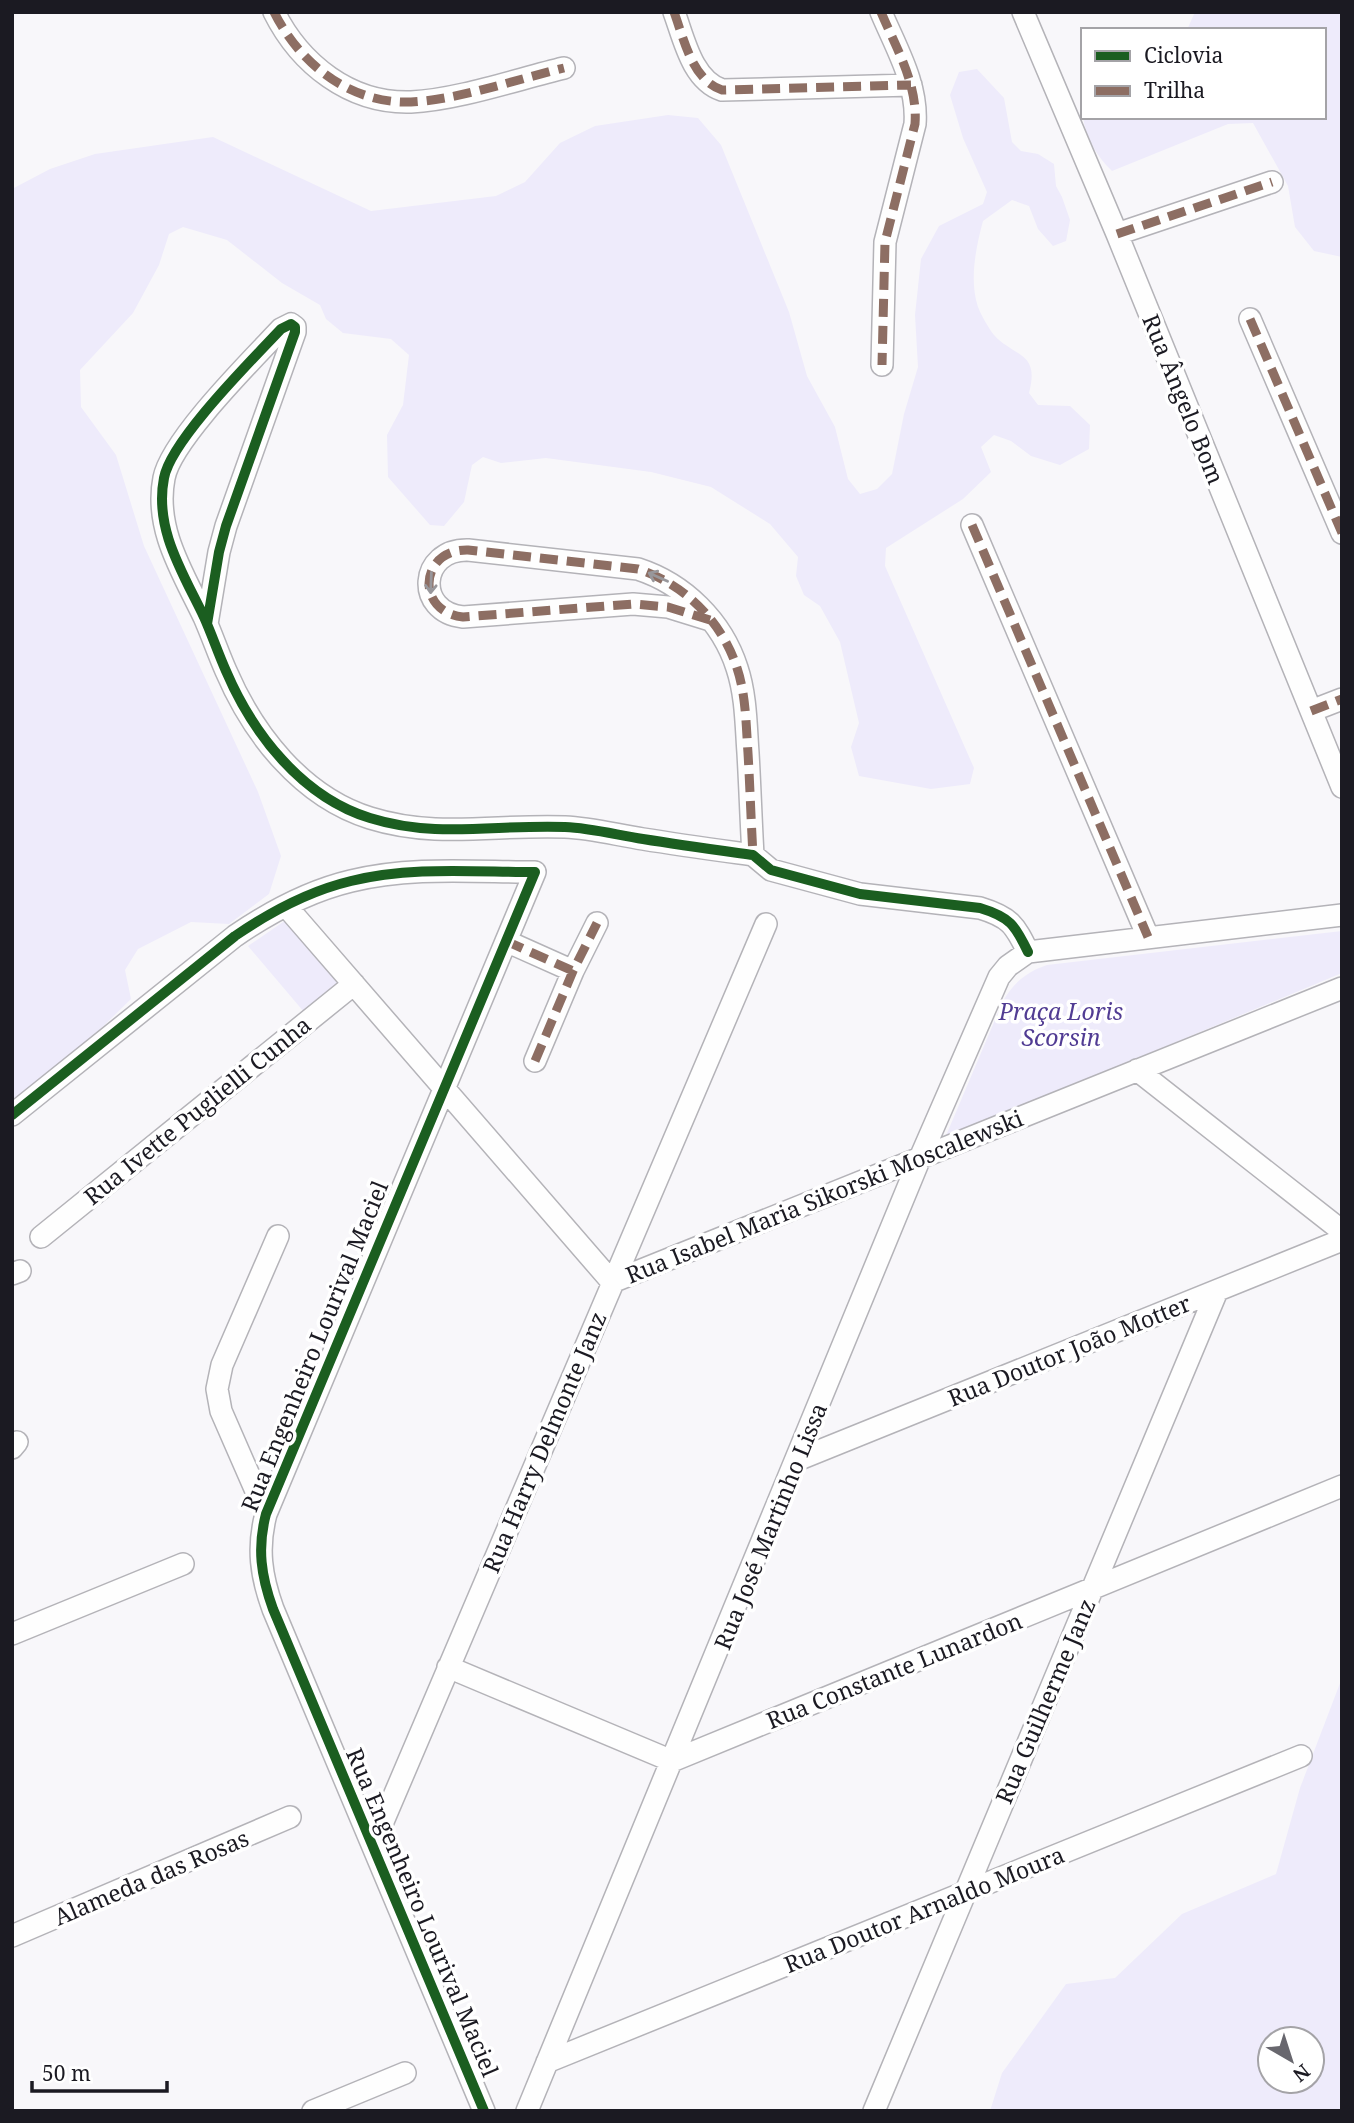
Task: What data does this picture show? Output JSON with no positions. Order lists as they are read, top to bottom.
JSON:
{
  "streets": {
    "street": [
      "Rua Ângelo Bom",
      "Rua Ivette Puglielli Cunha",
      "Rua Isabel Maria Sikorski Moscalewski",
      "Rua Engenheiro Lourival Maciel",
      "Rua Doutor João Motter",
      "Rua Harry Delmonte Janz",
      "Rua José Martinho Lissa",
      "Rua Constante Lunardon",
      "Rua Guilherme Janz",
      "Alameda das Rosas",
      "Rua Doutor Arnaldo Moura"
    ]
  },
  "crossings": [
    ["Rua Ivette Puglielli Cunha", "Rua Isabel Maria Sikorski Moscalewski"],
    ["Rua Isabel Maria Sikorski Moscalewski", "Rua Engenheiro Lourival Maciel"],
    ["Rua Isabel Maria Sikorski Moscalewski", "Rua Harry Delmonte Janz"],
    ["Rua Isabel Maria Sikorski Moscalewski", "Rua José Martinho Lissa"],
    ["Rua Engenheiro Lourival Maciel", "Rua Harry Delmonte Janz"],
    ["Rua Doutor João Motter", "Rua José Martinho Lissa"],
    ["Rua Doutor João Motter", "Rua Guilherme Janz"],
    ["Rua José Martinho Lissa", "Rua Constante Lunardon"],
    ["Rua José Martinho Lissa", "Rua Doutor Arnaldo Moura"],
    ["Rua Constante Lunardon", "Rua Guilherme Janz"],
    ["Rua Guilherme Janz", "Rua Doutor Arnaldo Moura"]
  ],
  "parks": ["Praça Loris Scorsin"],
  "legend": ["Ciclovia", "Trilha"],
  "scale_bar": "50 m",
  "north": "bottom right"
}
